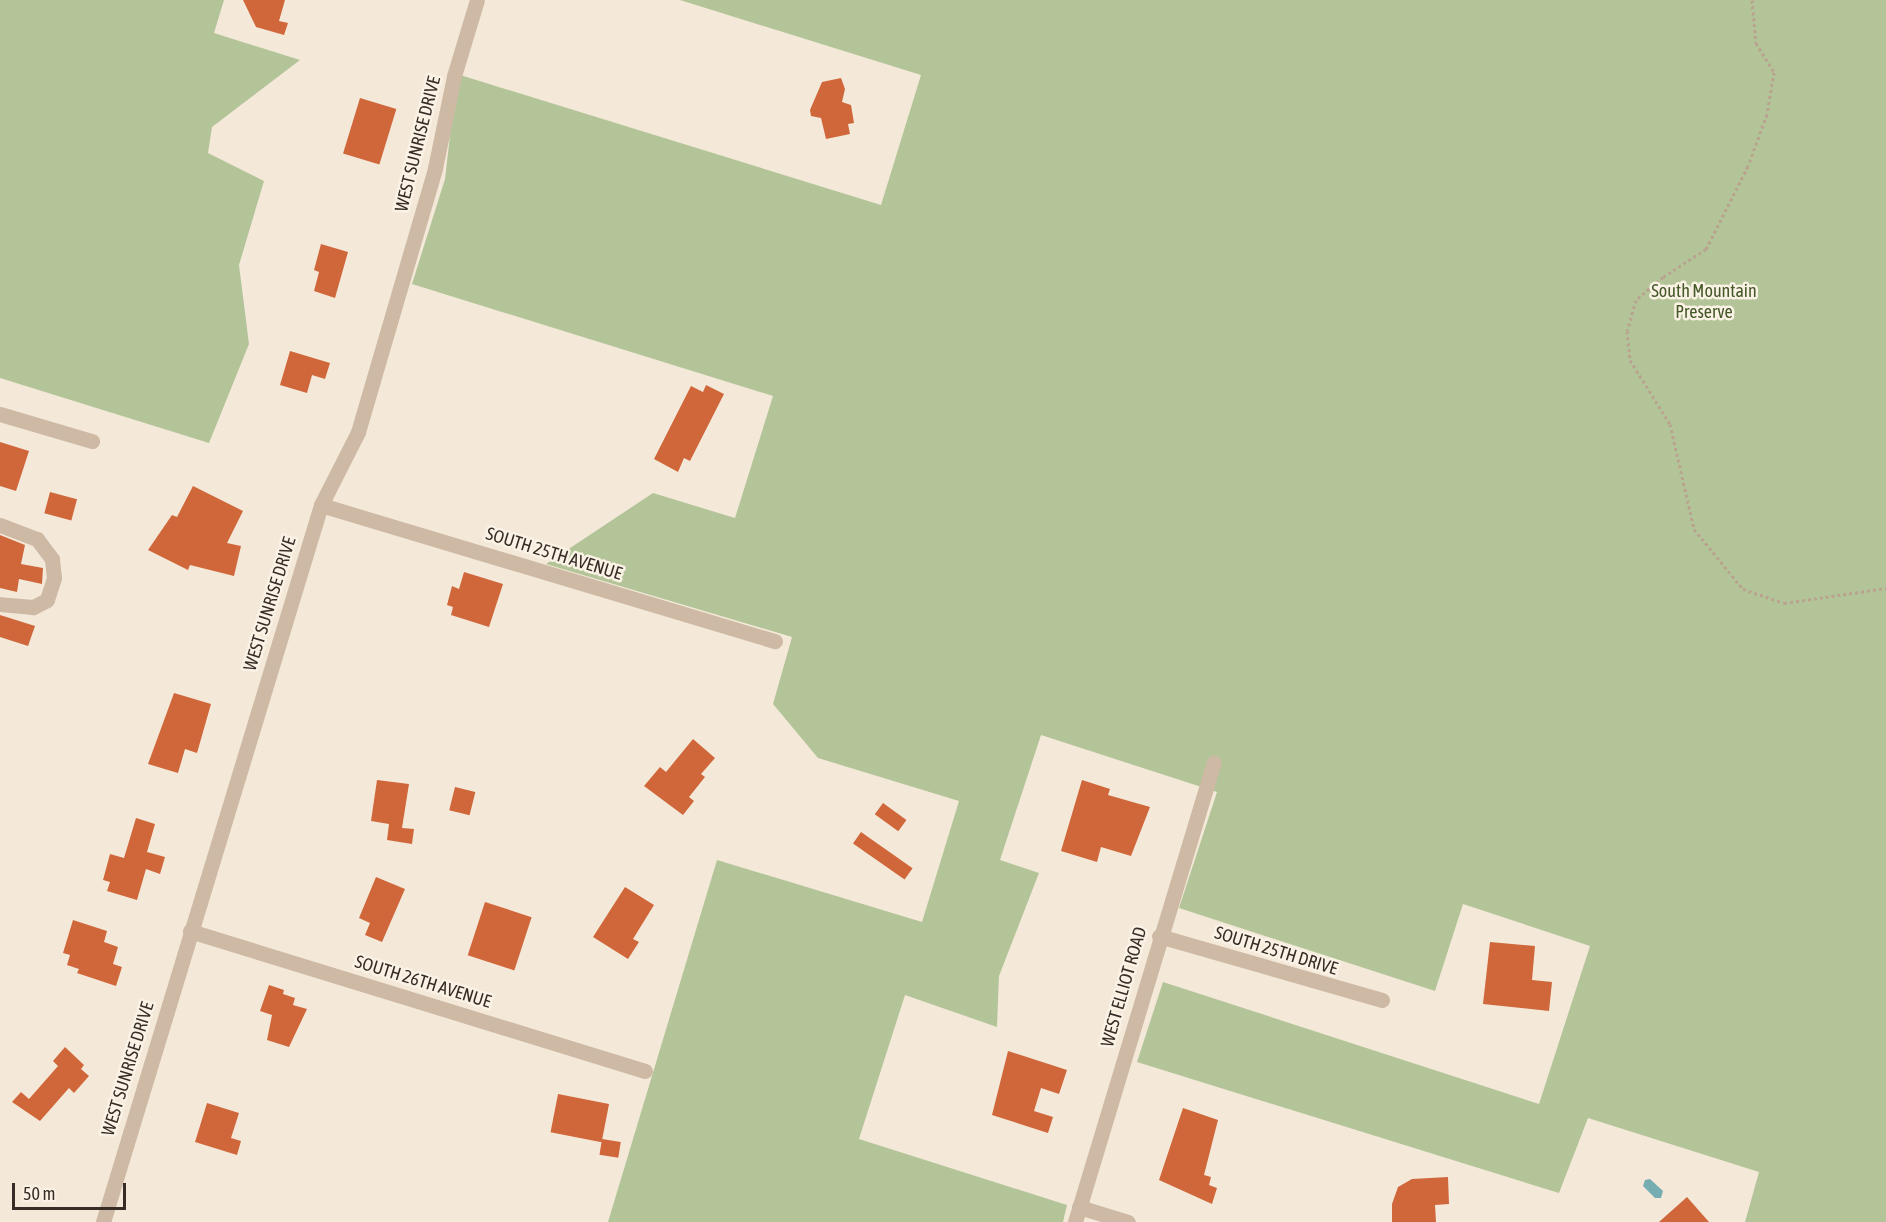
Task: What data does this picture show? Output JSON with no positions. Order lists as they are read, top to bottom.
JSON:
{
  "streets": {
    "street": [
      "WEST SUNRISE DRIVE",
      "SOUTH 25TH AVENUE",
      "SOUTH 25TH DRIVE",
      "SOUTH 26TH AVENUE",
      "WEST ELLIOT ROAD"
    ]
  },
  "crossings": [
    ["WEST SUNRISE DRIVE", "SOUTH 25TH AVENUE"],
    ["WEST SUNRISE DRIVE", "SOUTH 26TH AVENUE"],
    ["SOUTH 25TH DRIVE", "WEST ELLIOT ROAD"]
  ],
  "parks": ["South Mountain Preserve"],
  "scale_bar": "50 m"
}
